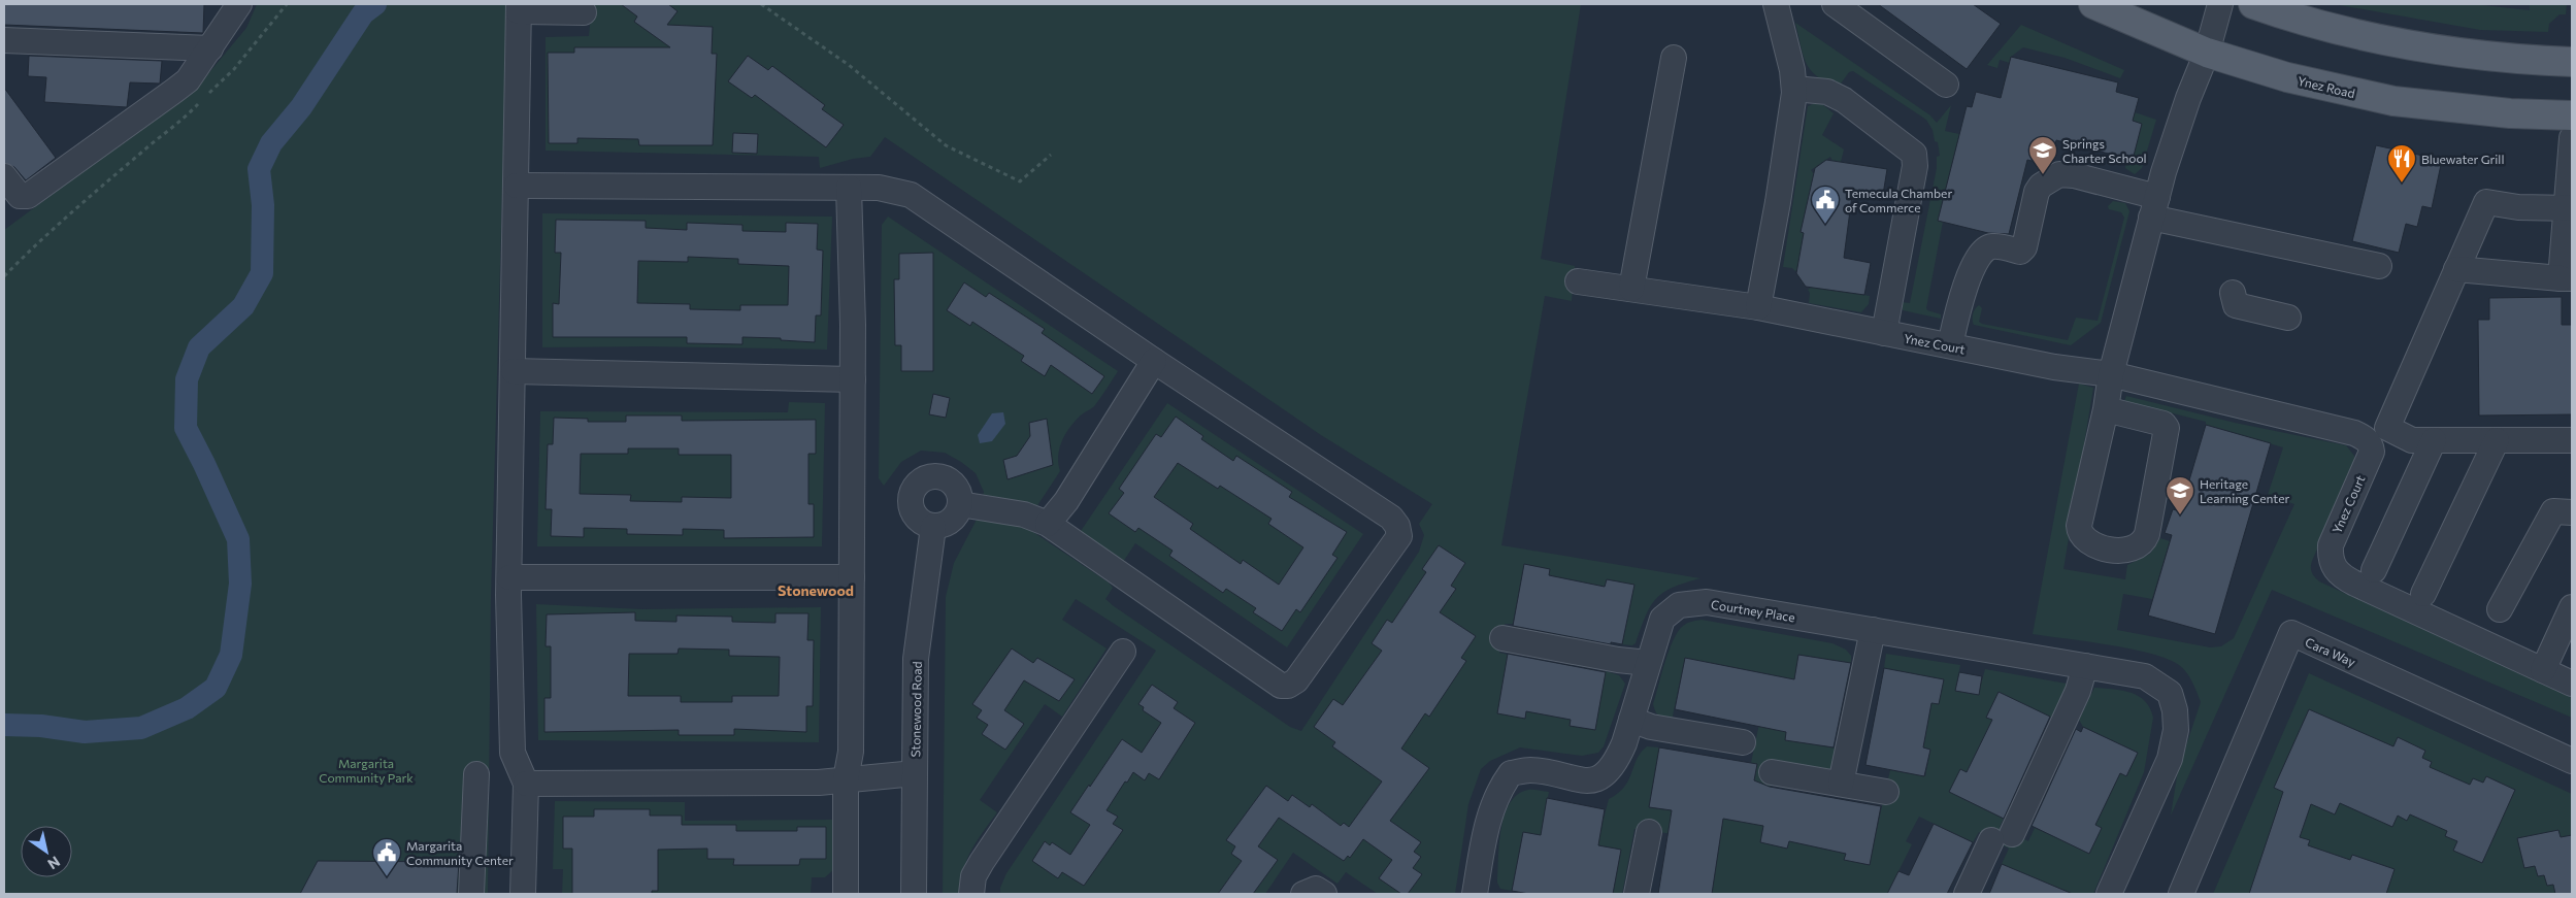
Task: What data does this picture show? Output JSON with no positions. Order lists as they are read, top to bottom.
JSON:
{
  "streets": {
    "main road": ["Ynez Road"],
    "street": [
      "Ynez Court",
      "Courtney Place",
      "Cara Way",
      "Stonewood Road"
    ]
  },
  "districts": ["Stonewood"],
  "parks": ["Margarita Community Park"],
  "places": {
    "school or university": ["Springs Charter School", "Heritage Learning Center"],
    "restaurant": ["Bluewater Grill"],
    "public building": ["Temecula Chamber of Commerce", "Margarita Community Center"]
  },
  "north": "bottom right"
}
